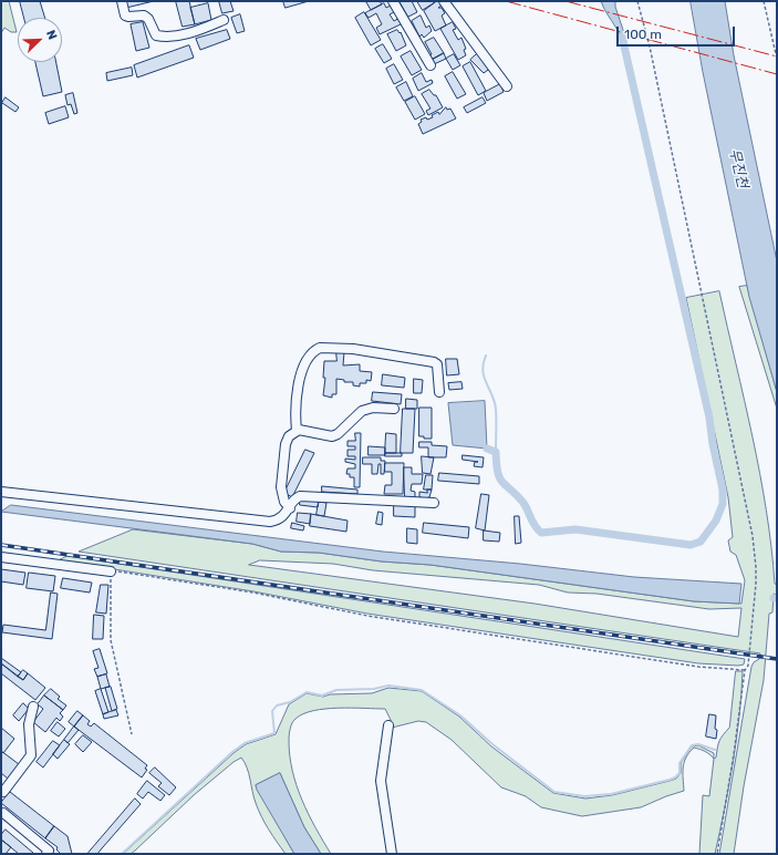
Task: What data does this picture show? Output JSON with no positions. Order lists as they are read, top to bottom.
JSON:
{
  "water": ["무진천"],
  "scale_bar": "100 m",
  "north": "top right"
}
